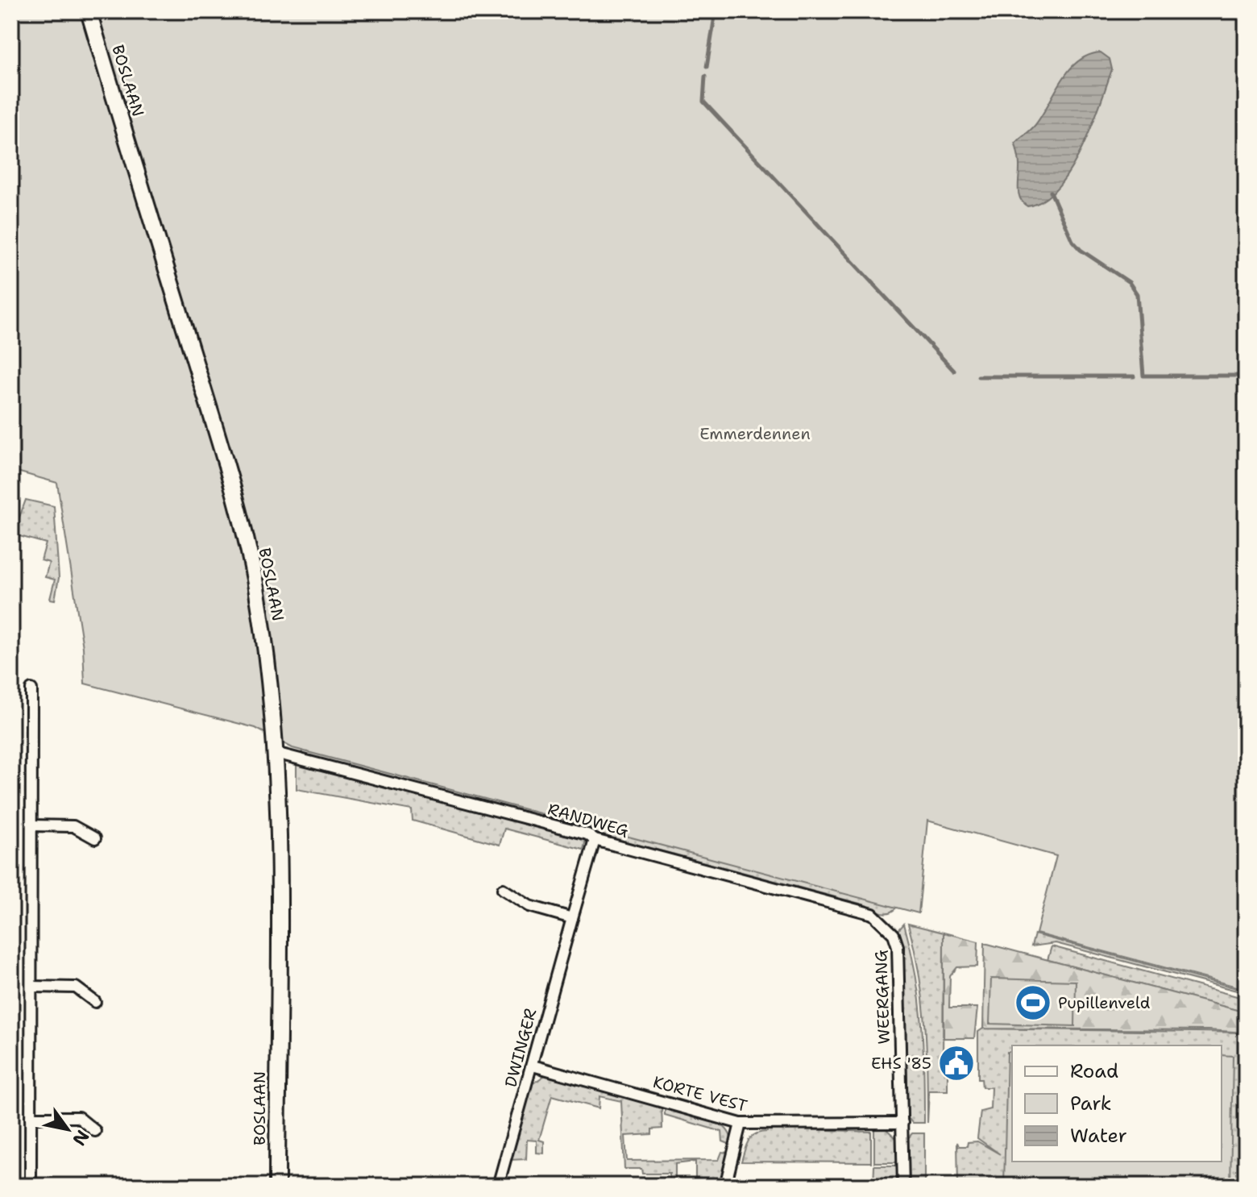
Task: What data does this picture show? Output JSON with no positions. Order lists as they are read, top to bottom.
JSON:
{
  "streets": {
    "main road": ["BOSLAAN"],
    "street": [
      "RANDWEG",
      "WEERGANG",
      "DWINGER",
      "KORTE VEST"
    ]
  },
  "crossings": [
    ["BOSLAAN", "RANDWEG"],
    ["RANDWEG", "WEERGANG"],
    ["RANDWEG", "DWINGER"],
    ["WEERGANG", "KORTE VEST"],
    ["DWINGER", "KORTE VEST"]
  ],
  "parks": ["Emmerdennen"],
  "places": {
    "sports": ["Pupillenveld"],
    "public building": ["EHS '85"]
  },
  "legend": ["Road", "Park", "Water"],
  "north": "bottom right"
}
